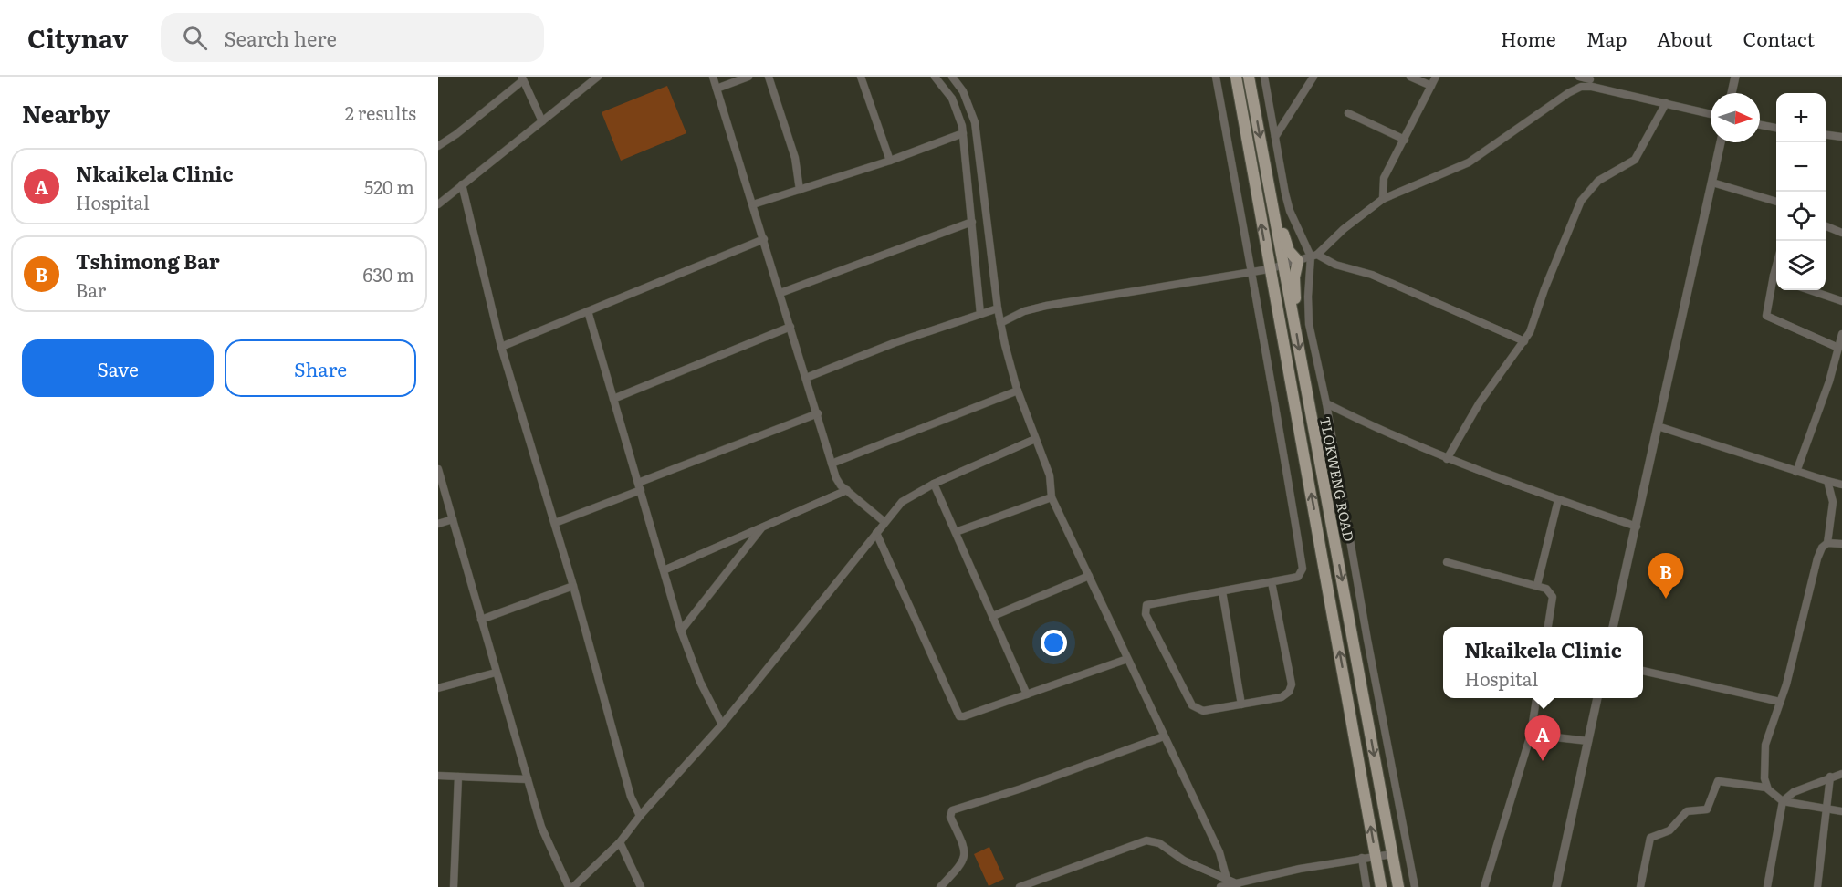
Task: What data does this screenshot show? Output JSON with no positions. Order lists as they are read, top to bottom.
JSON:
{
  "streets": {
    "main road": ["TLOKWENG ROAD"]
  },
  "north": "right",
  "page": {
    "header": "Citynav",
    "search": "Search here",
    "nav": [
      "Home",
      "Map",
      "About",
      "Contact"
    ],
    "heading": ["Nearby", "2 results"],
    "map_buttons": ["+", "−"],
    "list": [
      {
        "mark": "A",
        "name": "Nkaikela Clinic",
        "note": "Hospital",
        "value": "520 m"
      },
      {
        "mark": "B",
        "name": "Tshimong Bar",
        "note": "Bar",
        "value": "630 m"
      }
    ],
    "buttons": ["Save", "Share"],
    "pins": ["B", "A"],
    "popup": ["Nkaikela Clinic", "Hospital"]
  }
}
